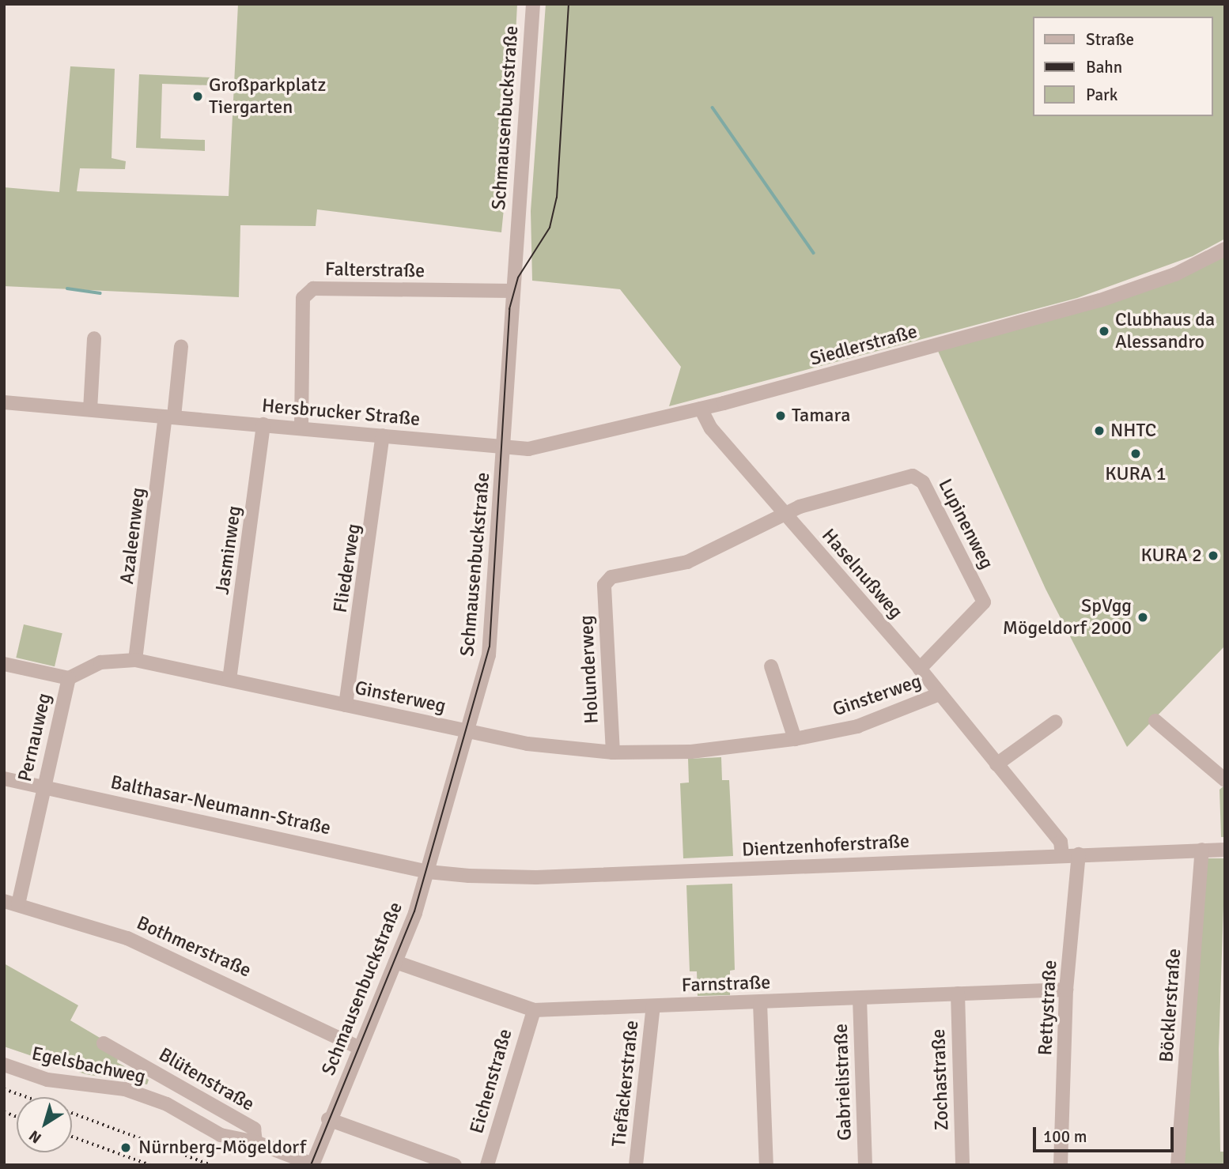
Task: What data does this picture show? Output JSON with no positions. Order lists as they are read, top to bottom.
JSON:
{
  "streets": {
    "street": [
      "Schmausenbuckstraße",
      "Falterstraße",
      "Siedlerstraße",
      "Hersbrucker Straße",
      "Lupinenweg",
      "Azaleenweg",
      "Jasminweg",
      "Fliederweg",
      "Haselnußweg",
      "Holunderweg",
      "Ginsterweg",
      "Pernauweg",
      "Balthasar-Neumann-Straße",
      "Dientzenhoferstraße",
      "Bothmerstraße",
      "Farnstraße",
      "Böcklerstraße",
      "Rettystraße",
      "Egelsbachweg",
      "Blütenstraße",
      "Zochastraße",
      "Eichenstraße",
      "Gabrielistraße",
      "Tiefäckerstraße"
    ]
  },
  "crossings": [
    ["Schmausenbuckstraße", "Falterstraße"],
    ["Schmausenbuckstraße", "Siedlerstraße"],
    ["Schmausenbuckstraße", "Hersbrucker Straße"],
    ["Schmausenbuckstraße", "Ginsterweg"],
    ["Schmausenbuckstraße", "Balthasar-Neumann-Straße"],
    ["Schmausenbuckstraße", "Dientzenhoferstraße"],
    ["Schmausenbuckstraße", "Bothmerstraße"],
    ["Schmausenbuckstraße", "Farnstraße"],
    ["Schmausenbuckstraße", "Blütenstraße"],
    ["Falterstraße", "Hersbrucker Straße"],
    ["Siedlerstraße", "Hersbrucker Straße"],
    ["Siedlerstraße", "Haselnußweg"],
    ["Hersbrucker Straße", "Azaleenweg"],
    ["Hersbrucker Straße", "Jasminweg"],
    ["Hersbrucker Straße", "Fliederweg"],
    ["Lupinenweg", "Haselnußweg"],
    ["Lupinenweg", "Holunderweg"],
    ["Azaleenweg", "Ginsterweg"],
    ["Jasminweg", "Ginsterweg"],
    ["Fliederweg", "Ginsterweg"],
    ["Haselnußweg", "Holunderweg"],
    ["Haselnußweg", "Ginsterweg"],
    ["Haselnußweg", "Dientzenhoferstraße"],
    ["Holunderweg", "Ginsterweg"],
    ["Ginsterweg", "Pernauweg"],
    ["Pernauweg", "Balthasar-Neumann-Straße"],
    ["Pernauweg", "Bothmerstraße"],
    ["Balthasar-Neumann-Straße", "Dientzenhoferstraße"],
    ["Dientzenhoferstraße", "Böcklerstraße"],
    ["Dientzenhoferstraße", "Rettystraße"],
    ["Farnstraße", "Rettystraße"],
    ["Farnstraße", "Zochastraße"],
    ["Farnstraße", "Eichenstraße"],
    ["Farnstraße", "Gabrielistraße"],
    ["Farnstraße", "Tiefäckerstraße"],
    ["Egelsbachweg", "Blütenstraße"]
  ],
  "places": [
    "Großparkplatz Tiergarten",
    "Clubhaus da Alessandro",
    "Tamara",
    "NHTC",
    "KURA 1",
    "KURA 2",
    "SpVgg Mögeldorf 2000",
    "Nürnberg-Mögeldorf"
  ],
  "legend": ["Straße", "Bahn", "Park"],
  "scale_bar": "100 m",
  "north": "bottom left"
}
